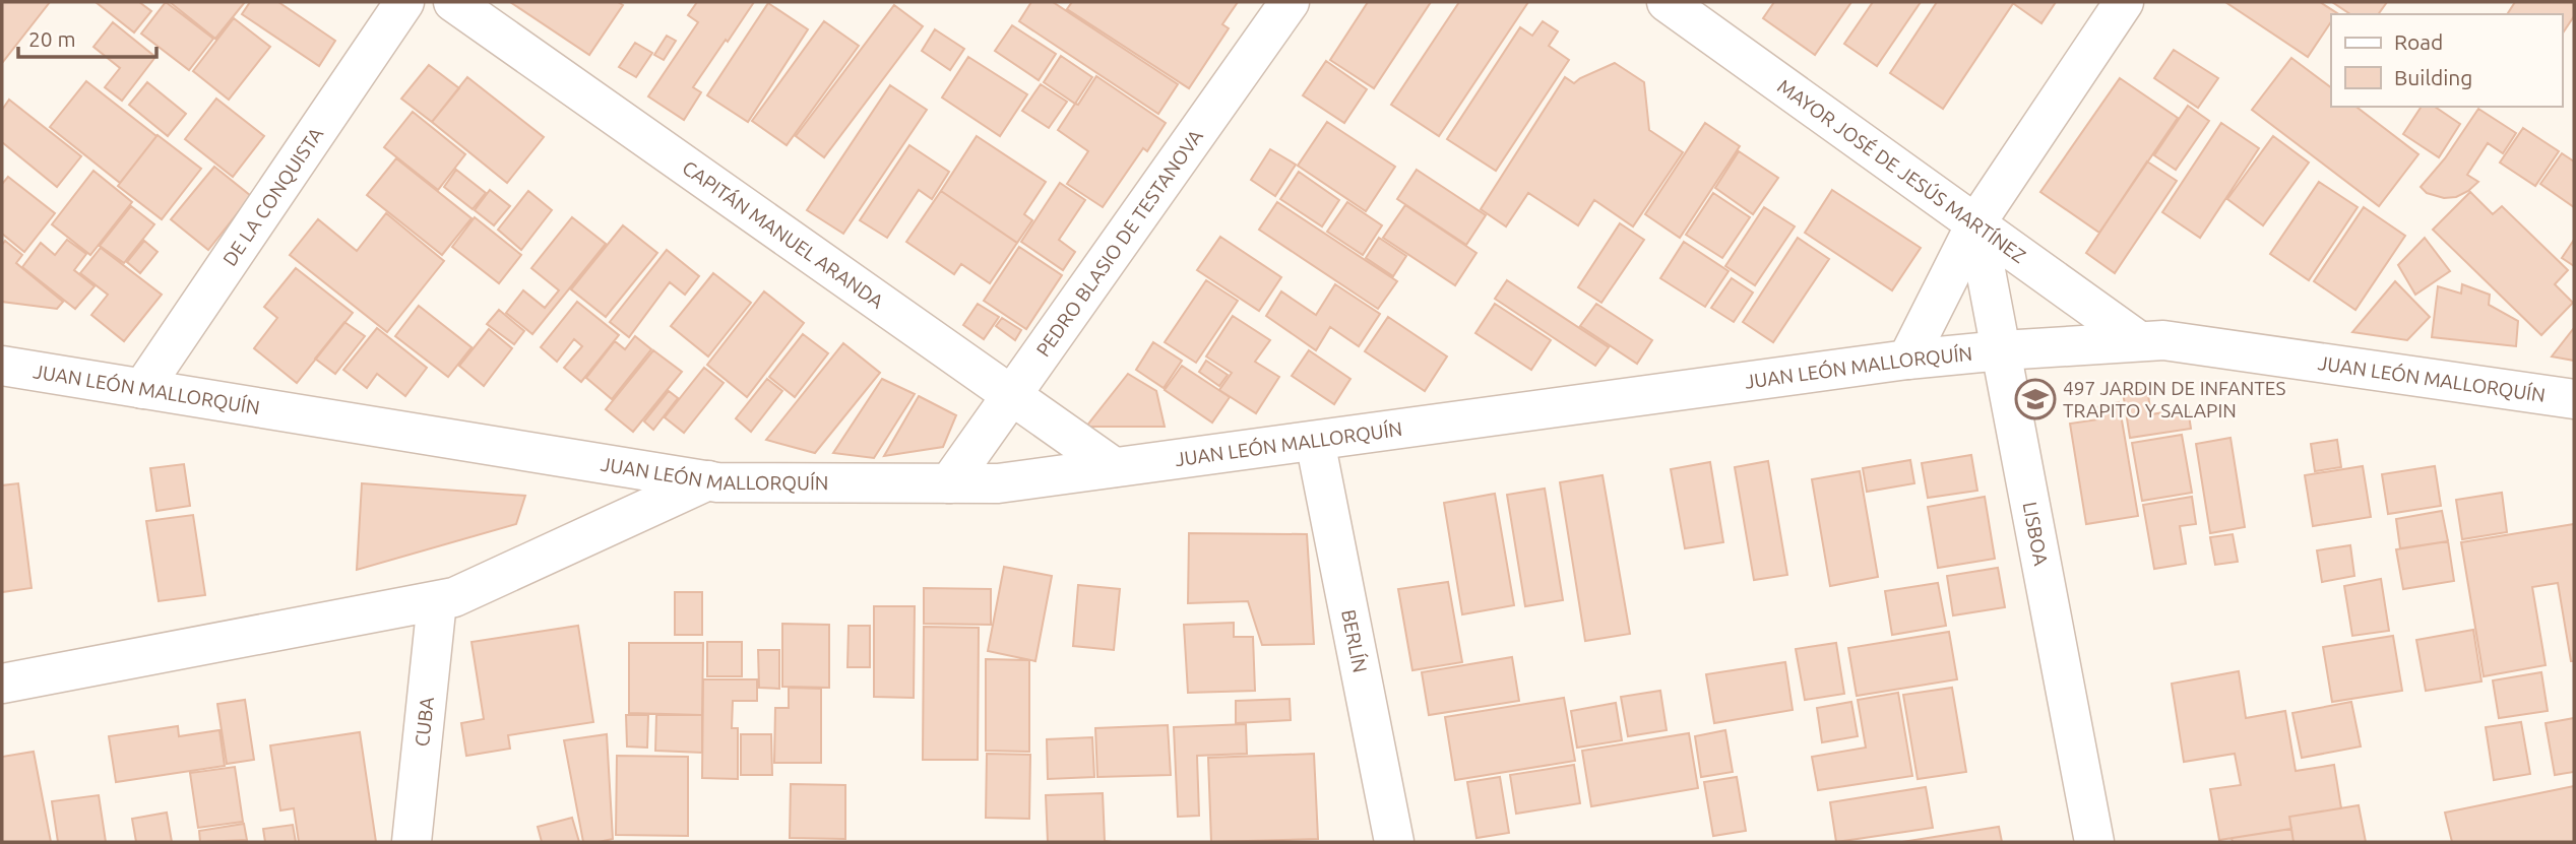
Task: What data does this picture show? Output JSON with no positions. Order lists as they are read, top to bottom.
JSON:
{
  "streets": {
    "street": [
      "MAYOR JOSÉ DE JESÚS MARTÍNEZ",
      "DE LA CONQUISTA",
      "CAPITÁN MANUEL ARANDA",
      "PEDRO BLASIO DE TESTANOVA",
      "JUAN LEÓN MALLORQUÍN",
      "LISBOA",
      "BERLÍN",
      "CUBA"
    ]
  },
  "crossings": [
    ["MAYOR JOSÉ DE JESÚS MARTÍNEZ", "JUAN LEÓN MALLORQUÍN"],
    ["MAYOR JOSÉ DE JESÚS MARTÍNEZ", "LISBOA"],
    ["DE LA CONQUISTA", "JUAN LEÓN MALLORQUÍN"],
    ["CAPITÁN MANUEL ARANDA", "PEDRO BLASIO DE TESTANOVA"],
    ["CAPITÁN MANUEL ARANDA", "JUAN LEÓN MALLORQUÍN"],
    ["PEDRO BLASIO DE TESTANOVA", "JUAN LEÓN MALLORQUÍN"],
    ["JUAN LEÓN MALLORQUÍN", "LISBOA"],
    ["JUAN LEÓN MALLORQUÍN", "BERLÍN"]
  ],
  "places": {
    "school or university": ["497 JARDIN DE INFANTES TRAPITO Y SALAPIN"]
  },
  "legend": ["Road", "Building"],
  "scale_bar": "20 m"
}
